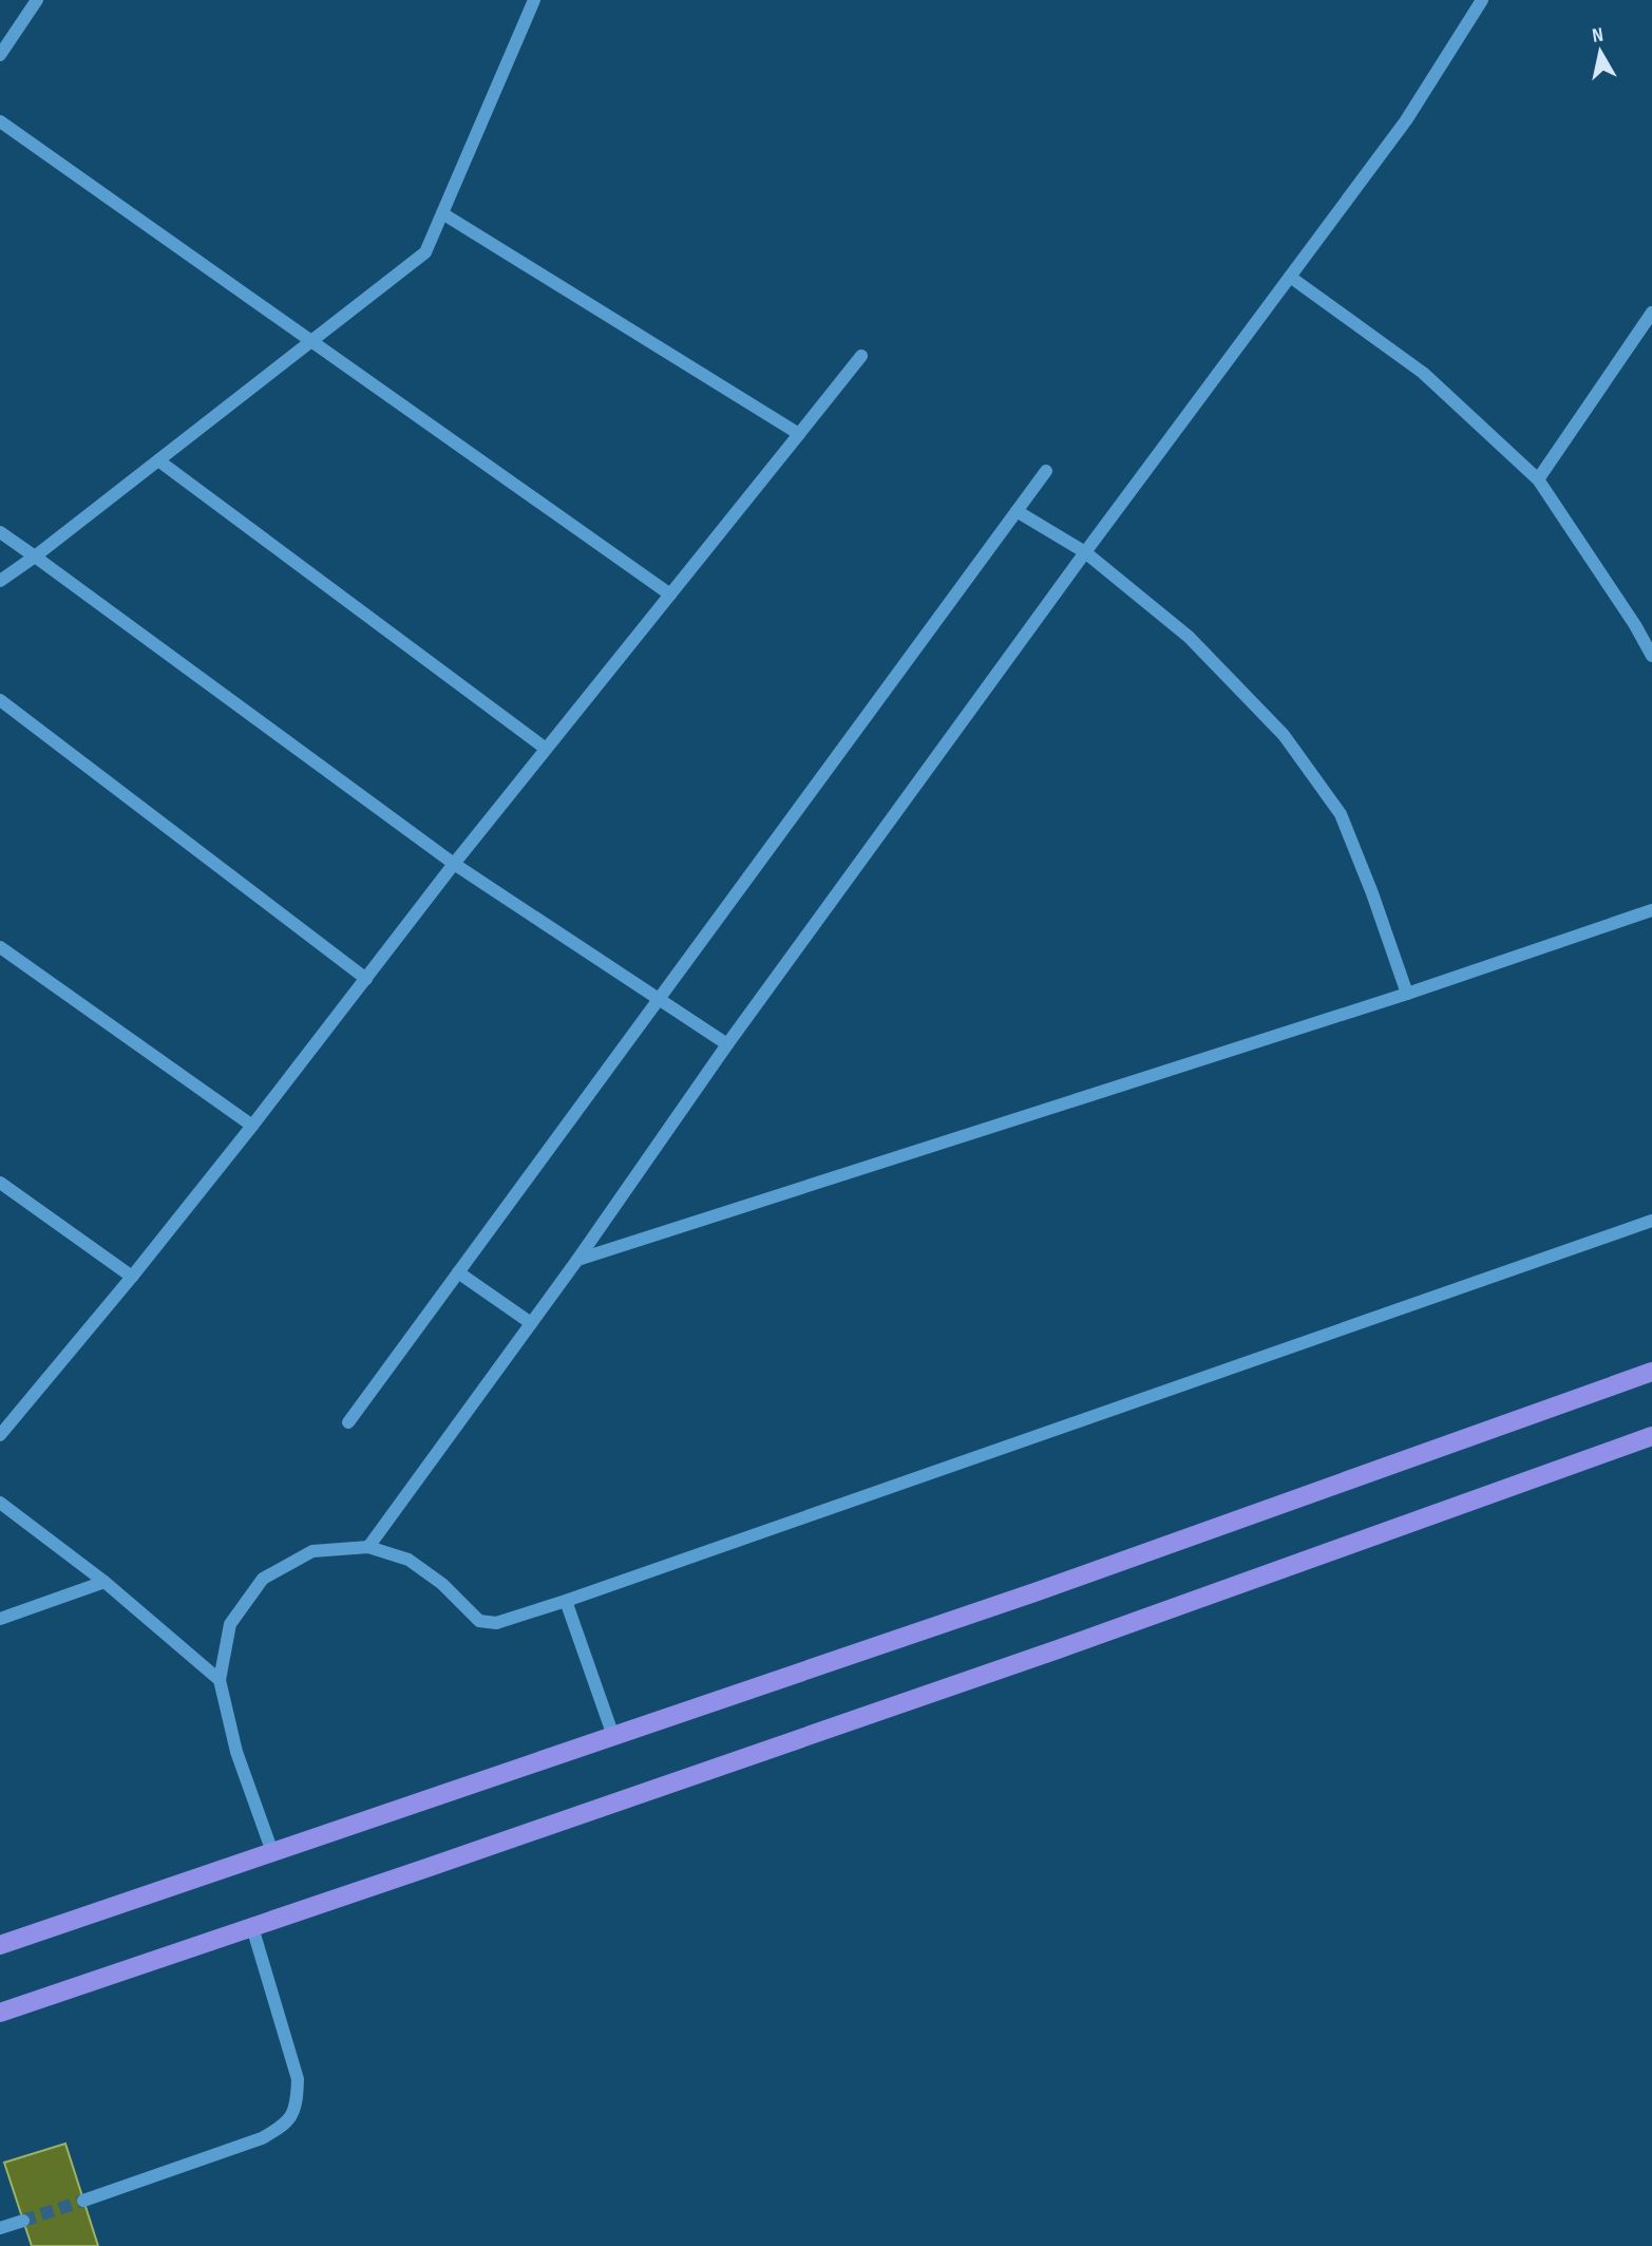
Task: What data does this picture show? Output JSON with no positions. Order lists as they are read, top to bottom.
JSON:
{
  "north": "top"
}
